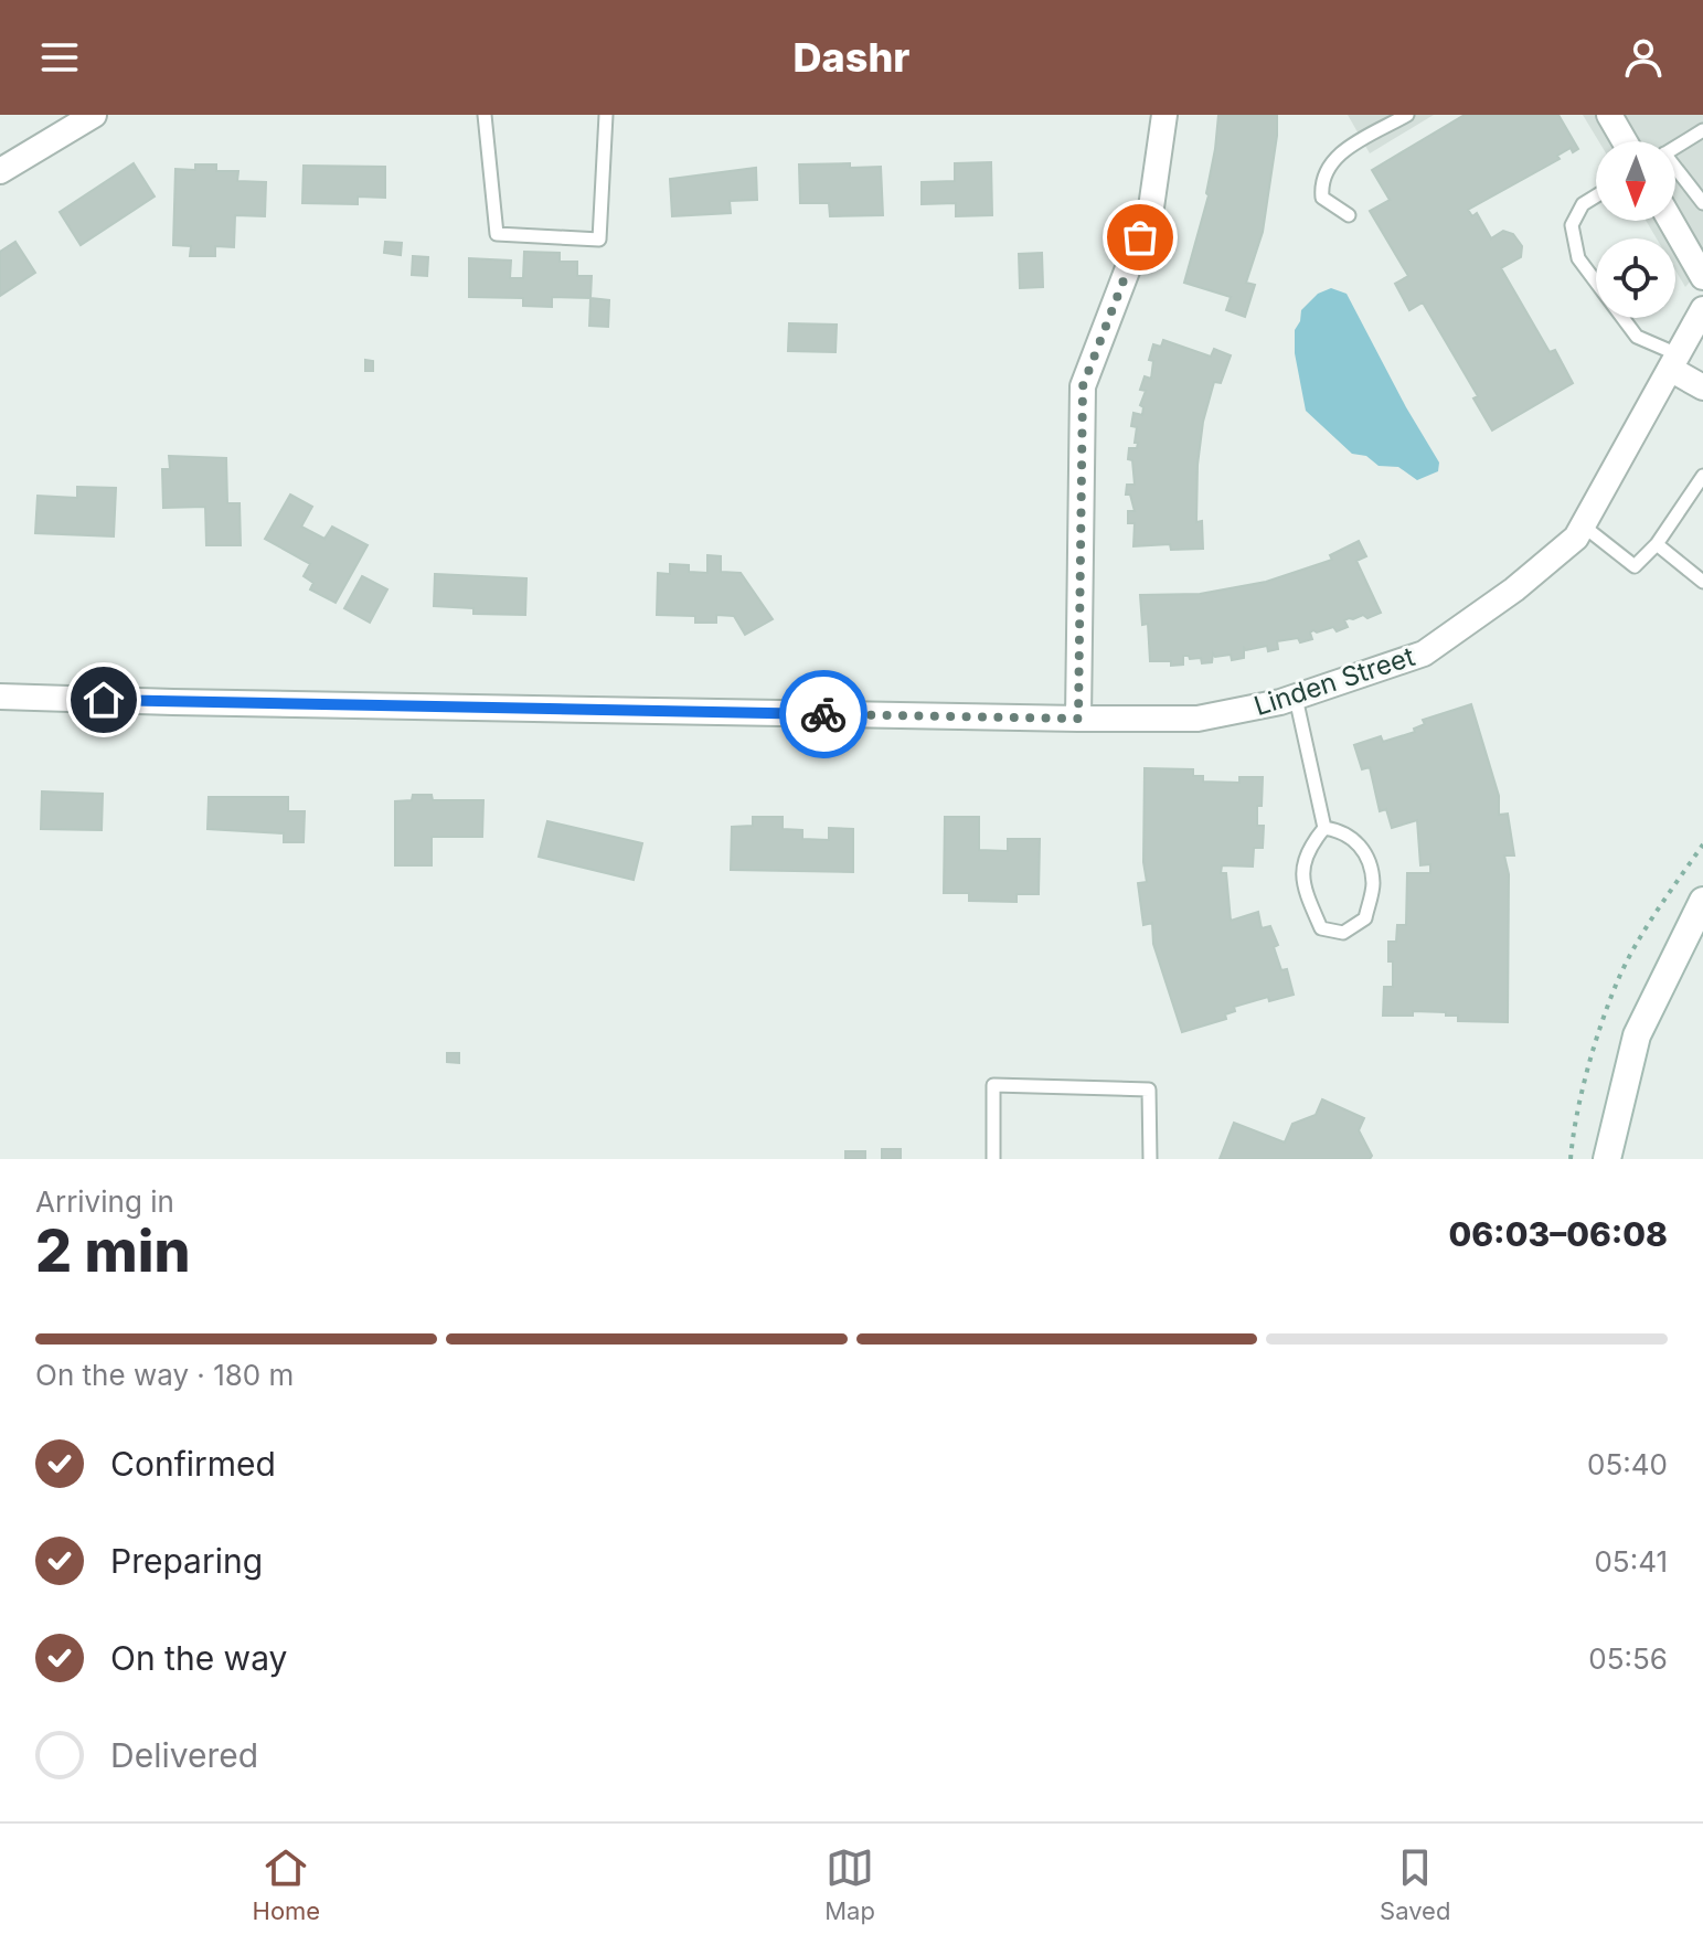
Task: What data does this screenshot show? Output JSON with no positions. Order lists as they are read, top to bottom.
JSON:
{
  "streets": {
    "street": ["Linden Street"]
  },
  "north": "bottom",
  "page": {
    "header": "Dashr",
    "heading": ["2 min", "Arriving in", "06:03–06:08"],
    "bar": "On the way · 180 m",
    "list": [
      ["Confirmed", "05:40"],
      ["Preparing", "05:41"],
      ["On the way", "05:56"],
      "Delivered"
    ],
    "tabs": ["Home", "Map", "Saved"]
  }
}
